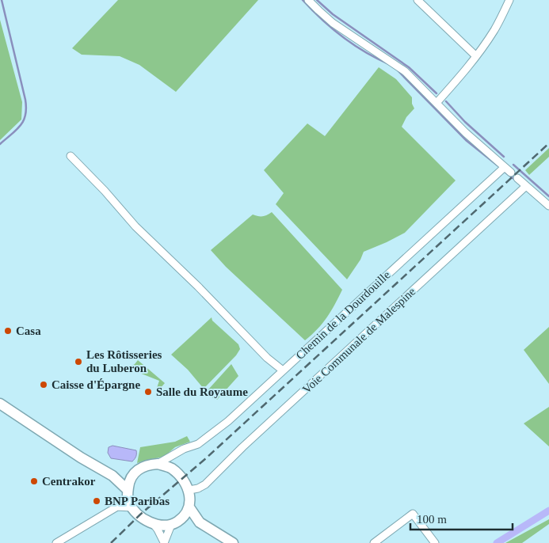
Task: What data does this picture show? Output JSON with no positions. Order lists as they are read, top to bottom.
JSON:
{
  "streets": {
    "street": ["Chemin de la Dourdouille", "Voie Communale de Malespine"]
  },
  "crossings": [
    ["Chemin de la Dourdouille", "Voie Communale de Malespine"]
  ],
  "places": [
    "Casa",
    "Les Rôtisseries du Luberon",
    "Caisse d'Épargne",
    "Salle du Royaume",
    "Centrakor",
    "BNP Paribas"
  ],
  "scale_bar": "100 m"
}
